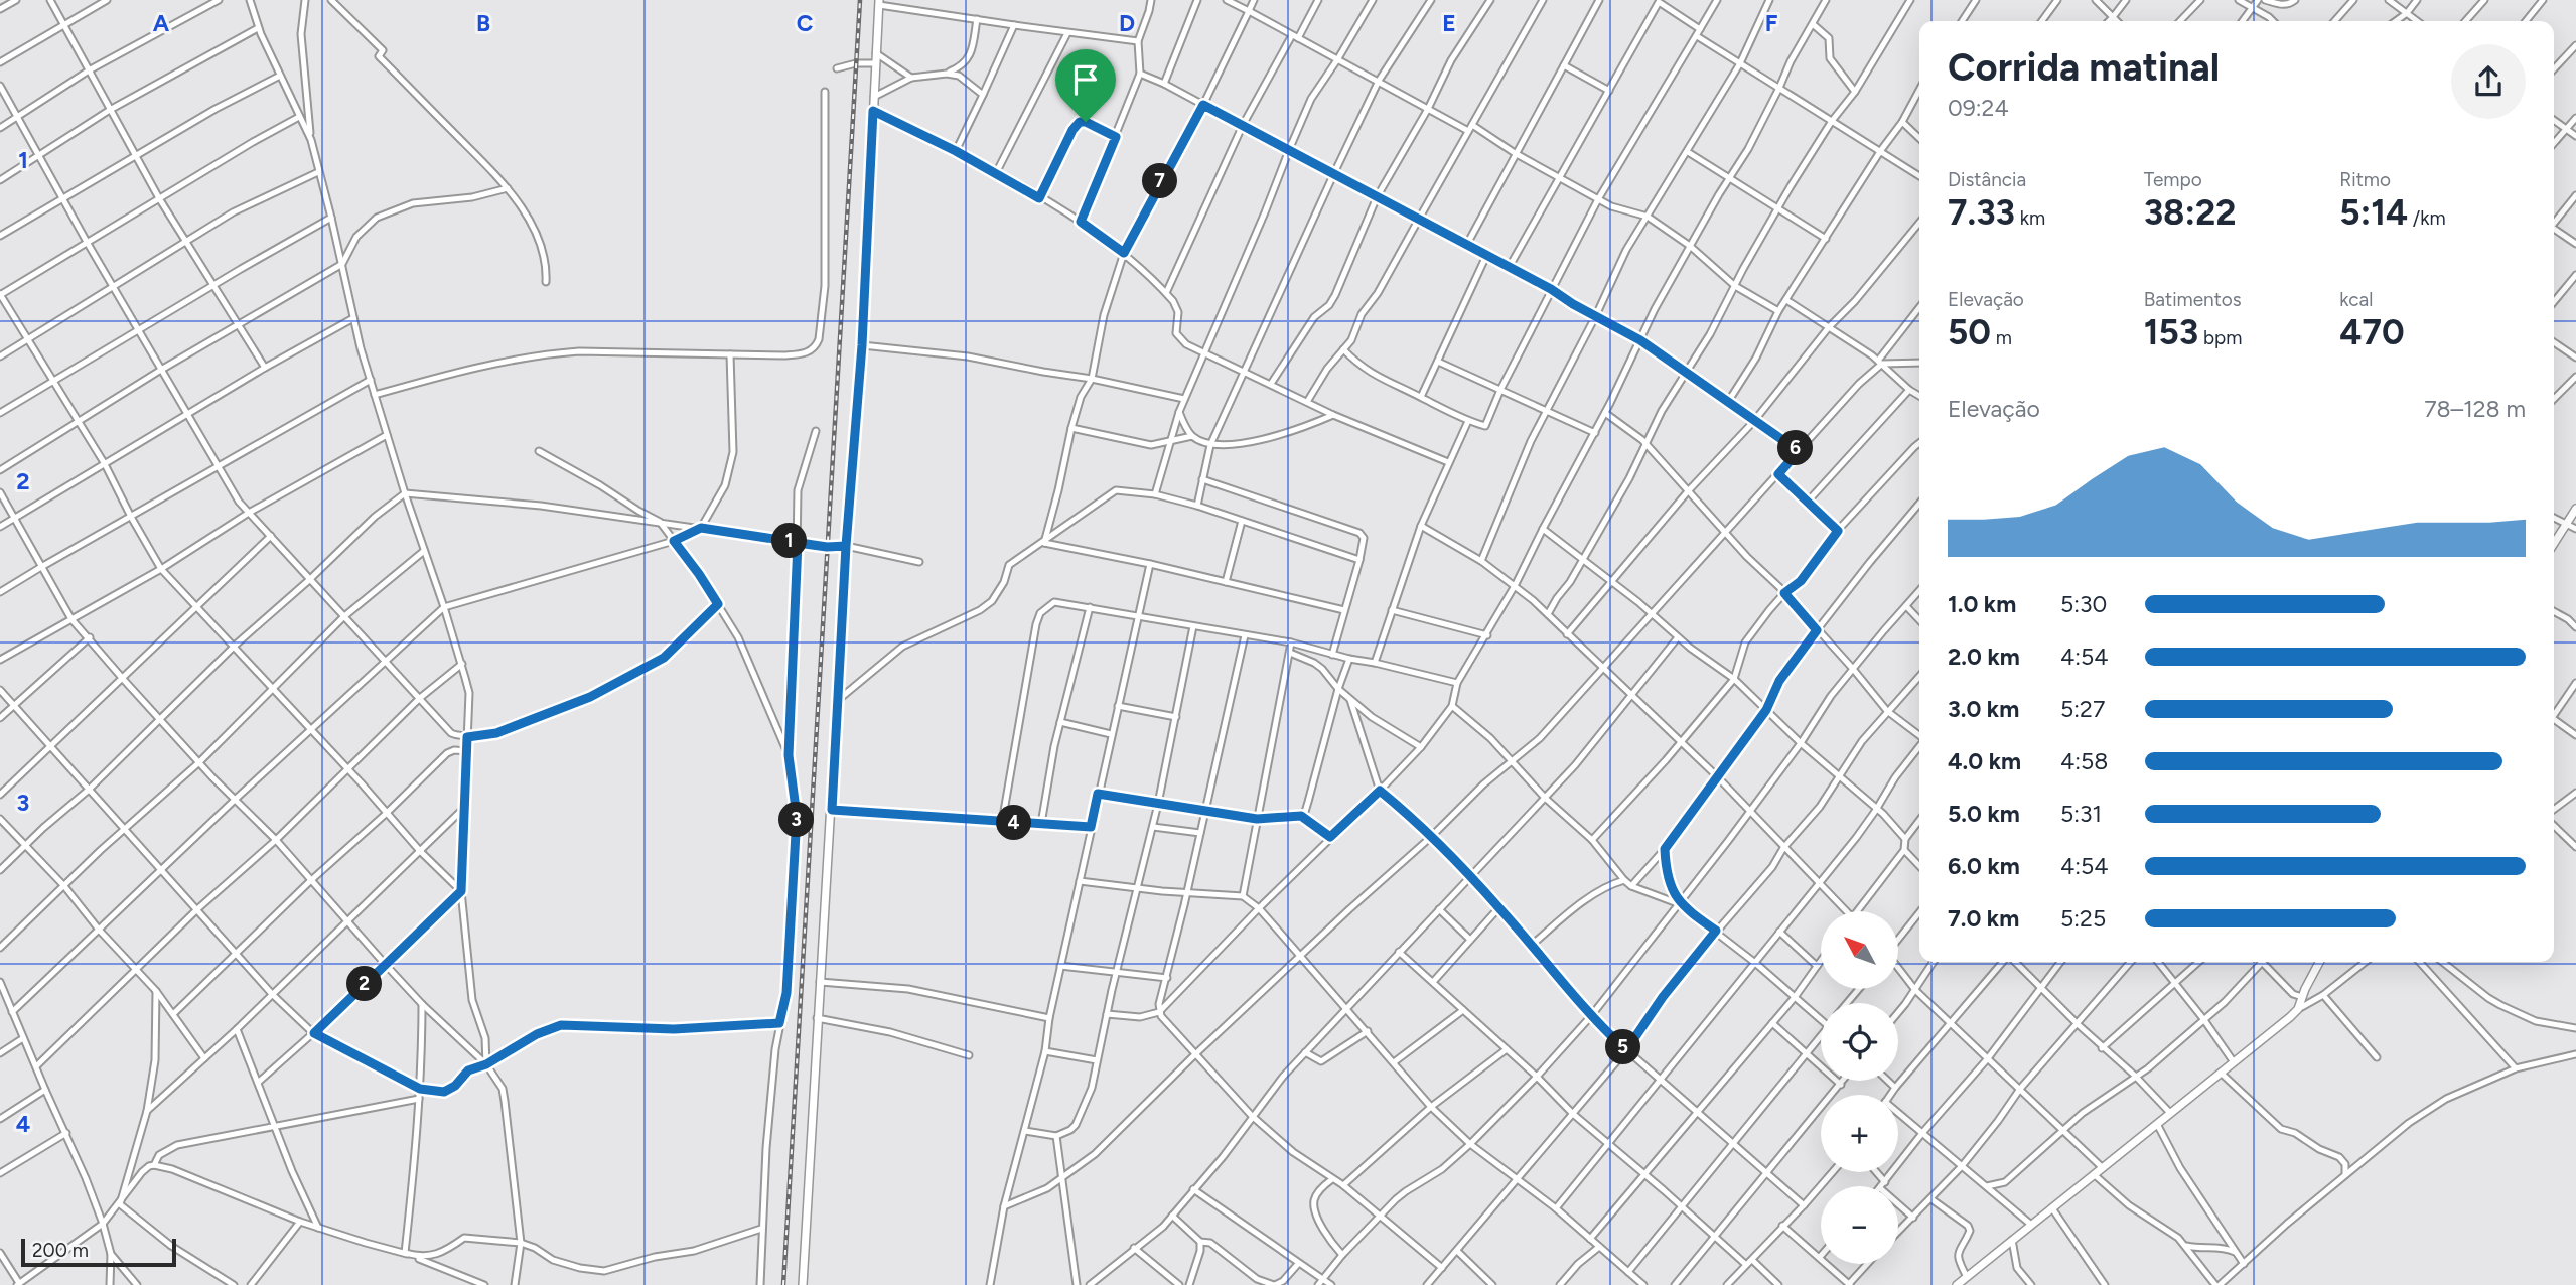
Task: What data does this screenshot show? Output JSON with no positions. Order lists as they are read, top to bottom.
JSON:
{
  "scale_bar": "200 m",
  "north": "top left",
  "page": {
    "heading": ["Corrida matinal", "09:24"],
    "stats": [
      ["Distância", "7.33 km"],
      ["Tempo", "38:22"],
      ["Ritmo", "5:14 /km"],
      ["Elevação", "50 m"],
      ["Batimentos", "153 bpm"],
      ["kcal", "470"]
    ],
    "pins": [
      "7",
      "6",
      "1",
      "3",
      "4",
      "2",
      "5"
    ],
    "chart": ["Elevação", "78–128 m"],
    "list": [
      {
        "name": "1.0 km",
        "note": "5:30"
      },
      {
        "name": "2.0 km",
        "note": "4:54"
      },
      {
        "name": "3.0 km",
        "note": "5:27"
      },
      {
        "name": "4.0 km",
        "note": "4:58"
      },
      {
        "name": "5.0 km",
        "note": "5:31"
      },
      {
        "name": "6.0 km",
        "note": "4:54"
      },
      {
        "name": "7.0 km",
        "note": "5:25"
      }
    ],
    "map_buttons": ["+", "−"],
    "scale": "200 m"
  },
  "grid": {
    "columns": [
      "A",
      "B",
      "C",
      "D",
      "E",
      "F"
    ],
    "rows": [
      "1",
      "2",
      "3",
      "4"
    ]
  }
}
